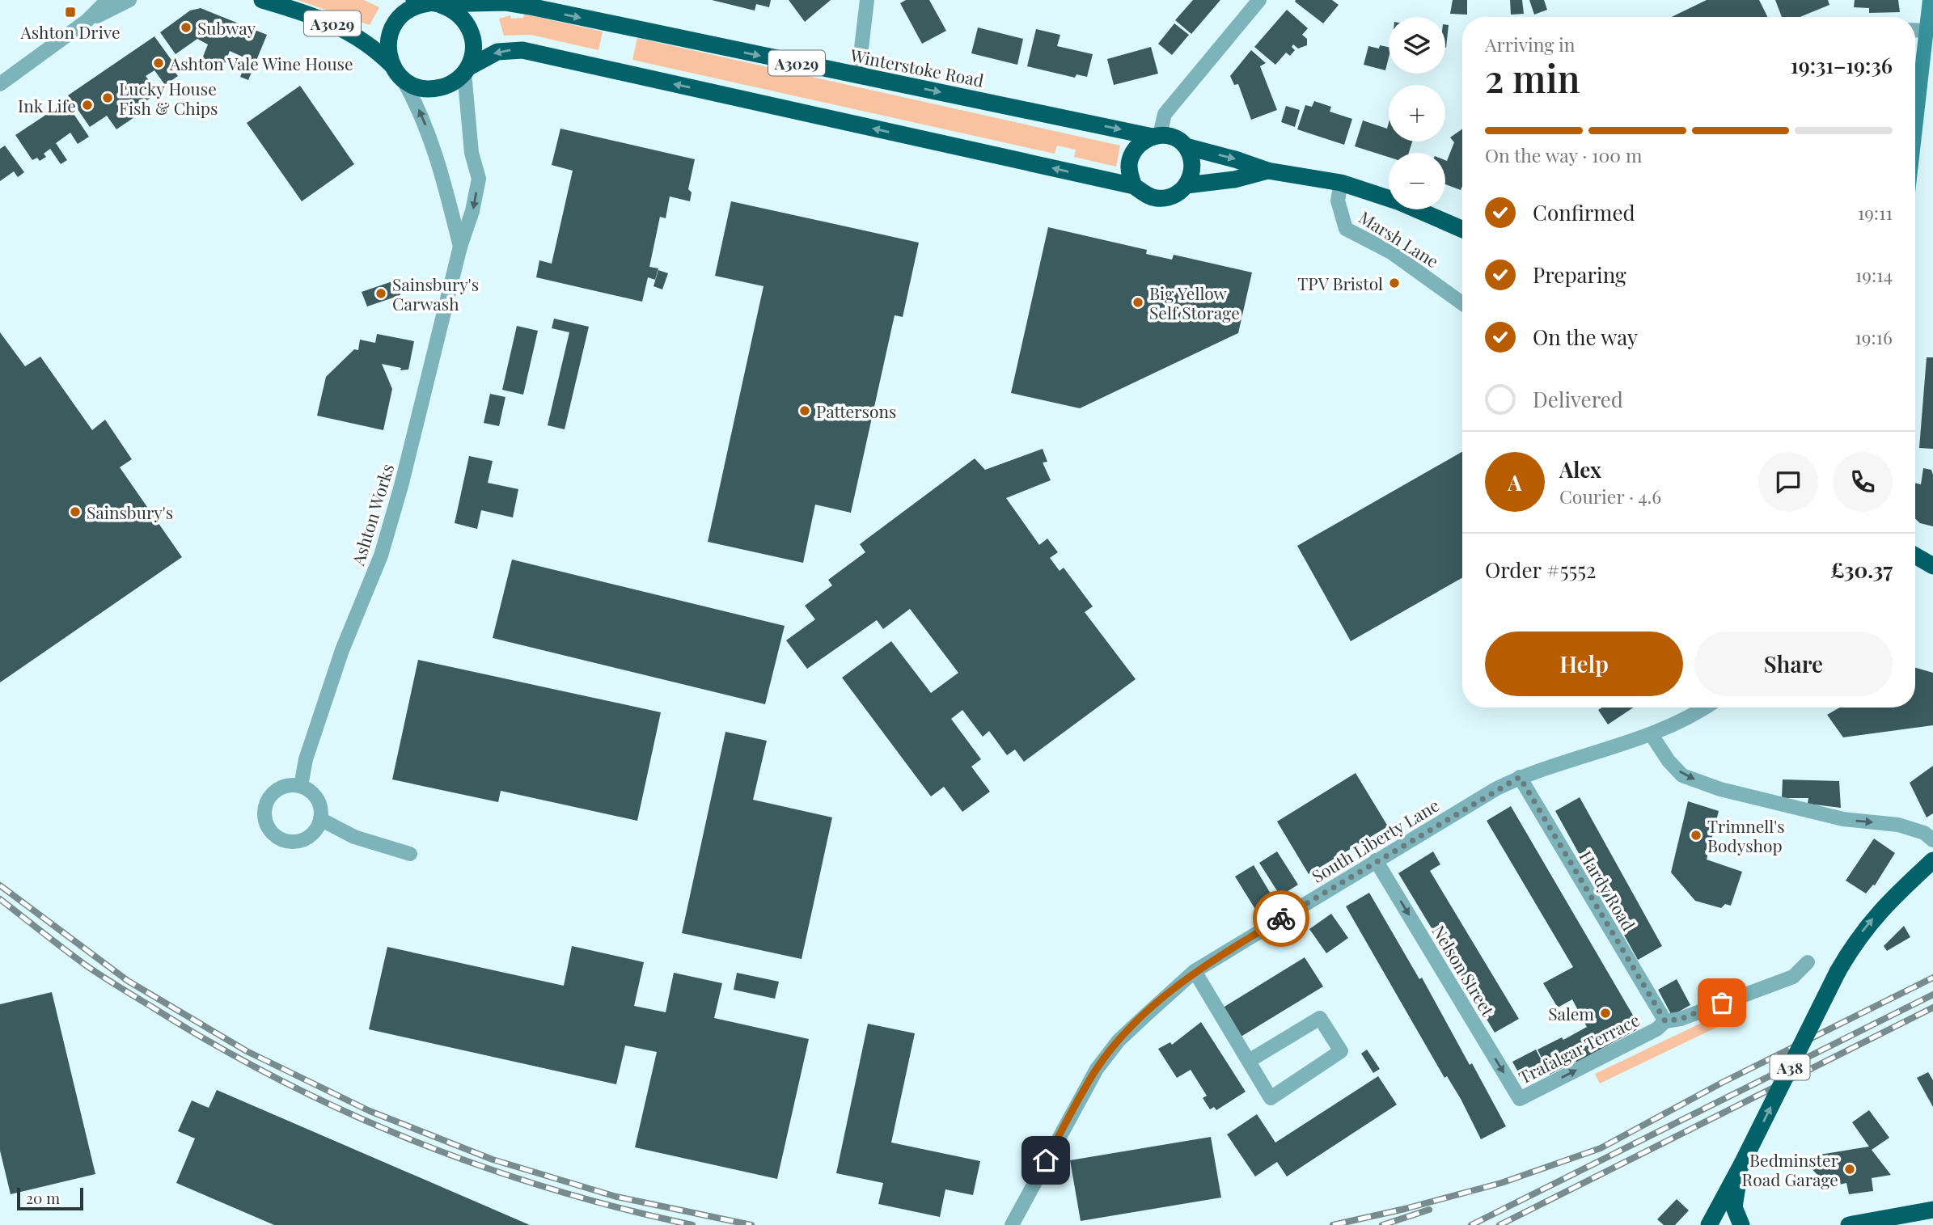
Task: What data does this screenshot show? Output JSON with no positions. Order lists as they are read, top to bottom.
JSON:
{
  "streets": {
    "highway": ["A3029", "Winterstoke Road", "A38"],
    "street": [
      "Marsh Lane",
      "Ashton Works",
      "South Liberty Lane",
      "Hardy Road",
      "Nelson Street",
      "Trafalgar Terrace"
    ]
  },
  "crossings": [
    ["Winterstoke Road", "Marsh Lane"],
    ["Winterstoke Road", "Ashton Works"],
    ["South Liberty Lane", "Hardy Road"],
    ["South Liberty Lane", "Nelson Street"],
    ["Hardy Road", "Trafalgar Terrace"],
    ["Nelson Street", "Trafalgar Terrace"]
  ],
  "one_way": ["Nelson Street", "Trafalgar Terrace"],
  "places": {
    "transit": ["Ashton Drive"],
    "other": [
      "Subway",
      "Ashton Vale Wine House",
      "Lucky House Fish & Chips",
      "Ink Life",
      "TPV Bristol",
      "Sainsbury's Carwash",
      "Big Yellow Self Storage",
      "Pattersons",
      "Sainsbury's",
      "Trimnell's Bodyshop",
      "Salem",
      "Bedminster Road Garage"
    ]
  },
  "scale_bar": "20 m",
  "page": {
    "map_buttons": ["+", "−"],
    "heading": ["2 min", "Arriving in", "19:31–19:36"],
    "panel": [
      "Alex",
      "Courier · 4.6",
      "Order #5552",
      "£30.37"
    ],
    "bar": "On the way · 100 m",
    "list": [
      ["Confirmed", "19:11"],
      ["Preparing", "19:14"],
      ["On the way", "19:16"],
      "Delivered"
    ],
    "round": "A",
    "buttons": ["Help", "Share"],
    "scale": "20 m"
  }
}
